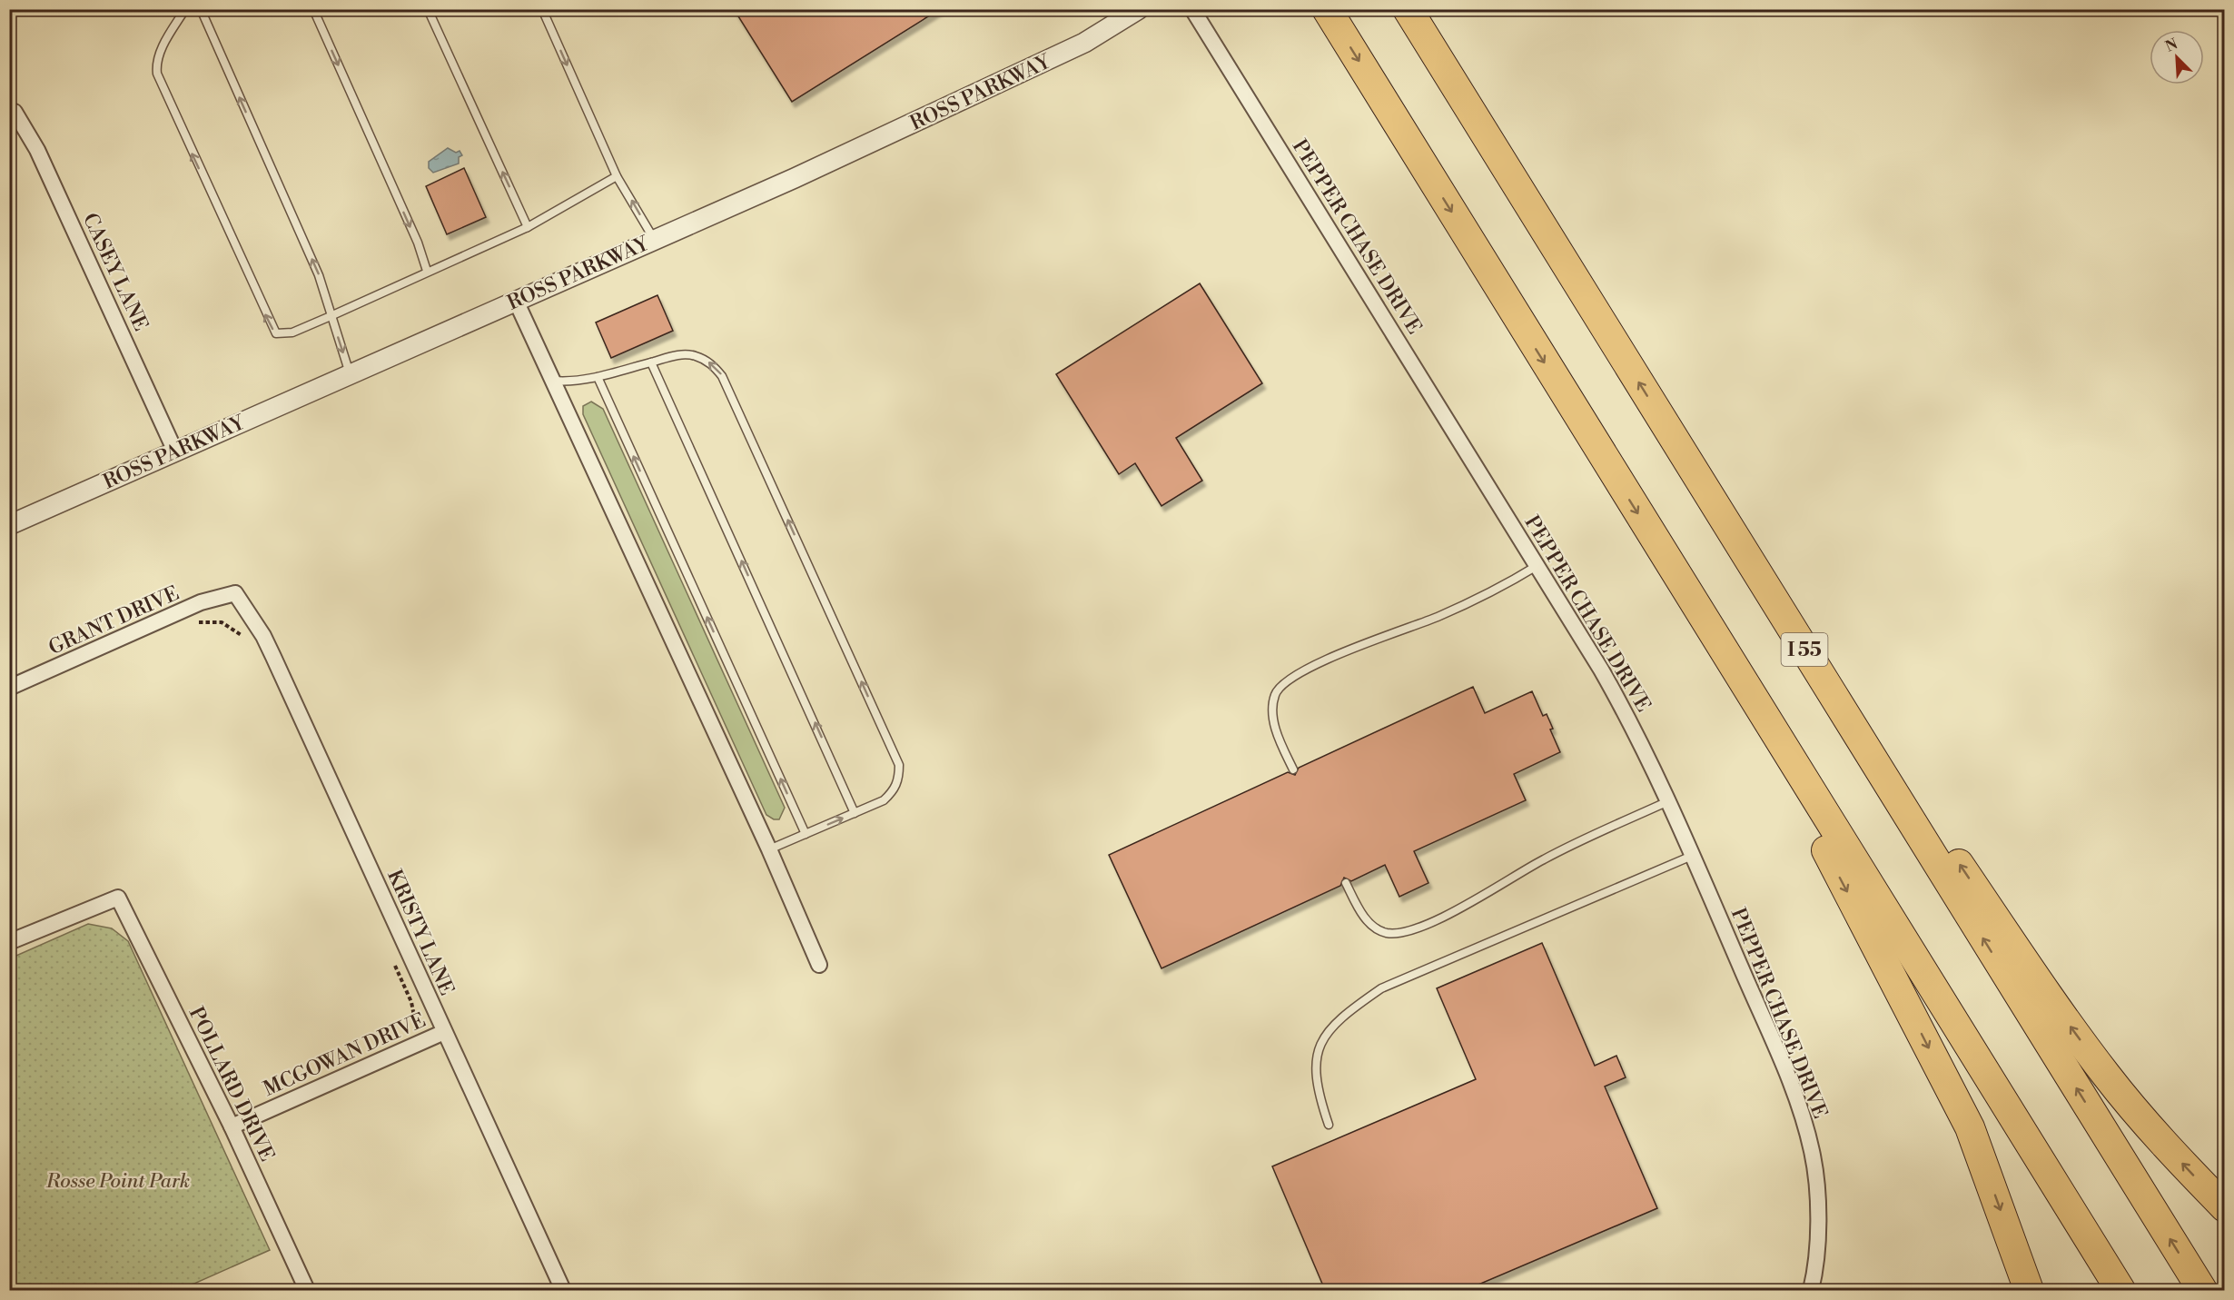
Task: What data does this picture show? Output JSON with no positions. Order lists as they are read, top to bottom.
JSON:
{
  "streets": {
    "highway": ["I 55"],
    "street": [
      "ROSS PARKWAY",
      "PEPPER CHASE DRIVE",
      "CASEY LANE",
      "GRANT DRIVE",
      "KRISTY LANE",
      "MCGOWAN DRIVE",
      "POLLARD DRIVE"
    ]
  },
  "crossings": [
    ["ROSS PARKWAY", "CASEY LANE"],
    ["GRANT DRIVE", "KRISTY LANE"],
    ["KRISTY LANE", "MCGOWAN DRIVE"],
    ["MCGOWAN DRIVE", "POLLARD DRIVE"]
  ],
  "parks": ["Rosse Point Park"],
  "north": "top left"
}
